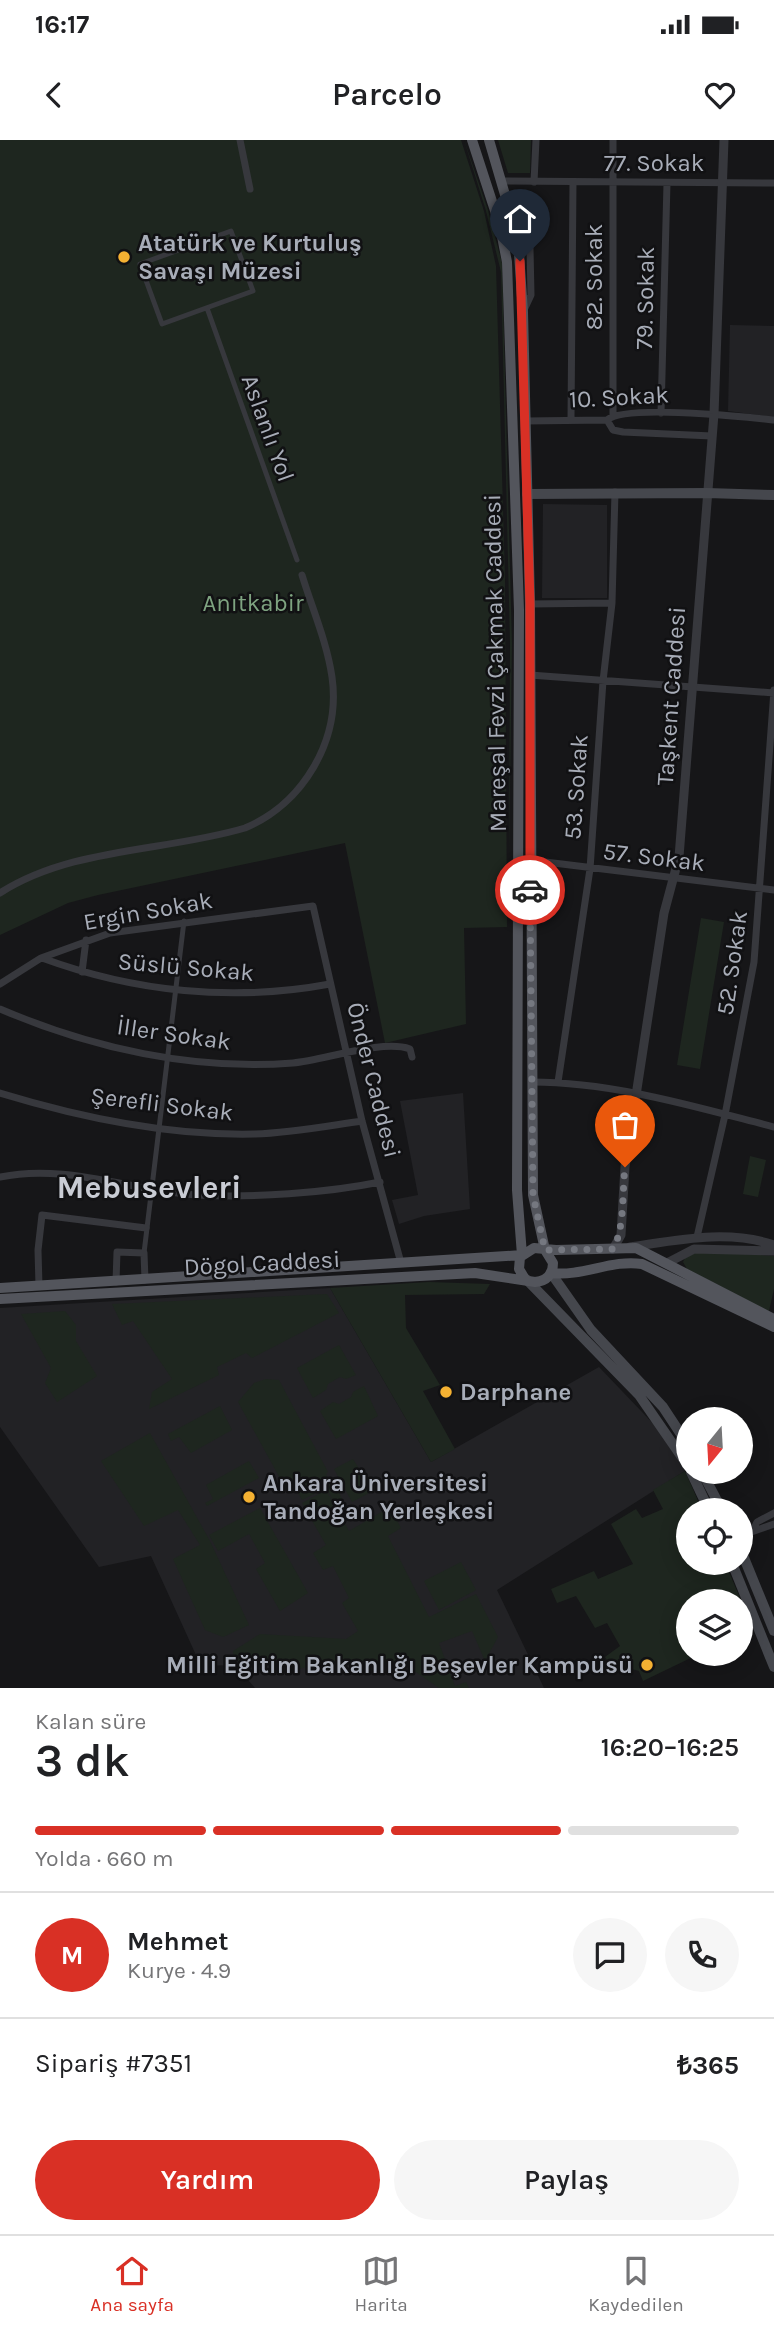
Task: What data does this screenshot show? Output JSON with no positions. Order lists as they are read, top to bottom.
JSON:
{
  "streets": {
    "main road": ["Mareşal Fevzi Çakmak Caddesi", "Dögol Caddesi"],
    "street": [
      "77. Sokak",
      "82. Sokak",
      "79. Sokak",
      "10. Sokak",
      "Aslanlı Yol",
      "Taşkent Caddesi",
      "53. Sokak",
      "57. Sokak",
      "Ergin Sokak",
      "52. Sokak",
      "Süslü Sokak",
      "İller Sokak",
      "Önder Caddesi",
      "Şerefli Sokak"
    ]
  },
  "crossings": [
    ["77. Sokak", "82. Sokak"],
    ["77. Sokak", "79. Sokak"],
    ["77. Sokak", "Mareşal Fevzi Çakmak Caddesi"],
    ["77. Sokak", "Taşkent Caddesi"],
    ["82. Sokak", "10. Sokak"],
    ["79. Sokak", "10. Sokak"],
    ["10. Sokak", "Mareşal Fevzi Çakmak Caddesi"],
    ["10. Sokak", "Taşkent Caddesi"],
    ["Mareşal Fevzi Çakmak Caddesi", "57. Sokak"],
    ["Mareşal Fevzi Çakmak Caddesi", "Dögol Caddesi"],
    ["Taşkent Caddesi", "57. Sokak"],
    ["53. Sokak", "57. Sokak"],
    ["57. Sokak", "52. Sokak"],
    ["Ergin Sokak", "Süslü Sokak"],
    ["Ergin Sokak", "Önder Caddesi"],
    ["Süslü Sokak", "Önder Caddesi"],
    ["İller Sokak", "Önder Caddesi"],
    ["Önder Caddesi", "Şerefli Sokak"],
    ["Önder Caddesi", "Dögol Caddesi"]
  ],
  "districts": ["Mebusevleri"],
  "parks": ["Anıtkabir"],
  "places": [
    "Atatürk ve Kurtuluş Savaşı Müzesi",
    "Darphane",
    "Ankara Üniversitesi Tandoğan Yerleşkesi",
    "Milli Eğitim Bakanlığı Beşevler Kampüsü"
  ],
  "north": "bottom",
  "page": {
    "status": "16:17",
    "header": "Parcelo",
    "heading": ["3 dk", "Kalan süre", "16:20–16:25"],
    "panel": [
      "Mehmet",
      "Kurye · 4.9",
      "Sipariş #7351",
      "₺365"
    ],
    "bar": "Yolda · 660 m",
    "round": "M",
    "buttons": ["Yardım", "Paylaş"],
    "tabs": ["Ana sayfa", "Harita", "Kaydedilen"]
  }
}
